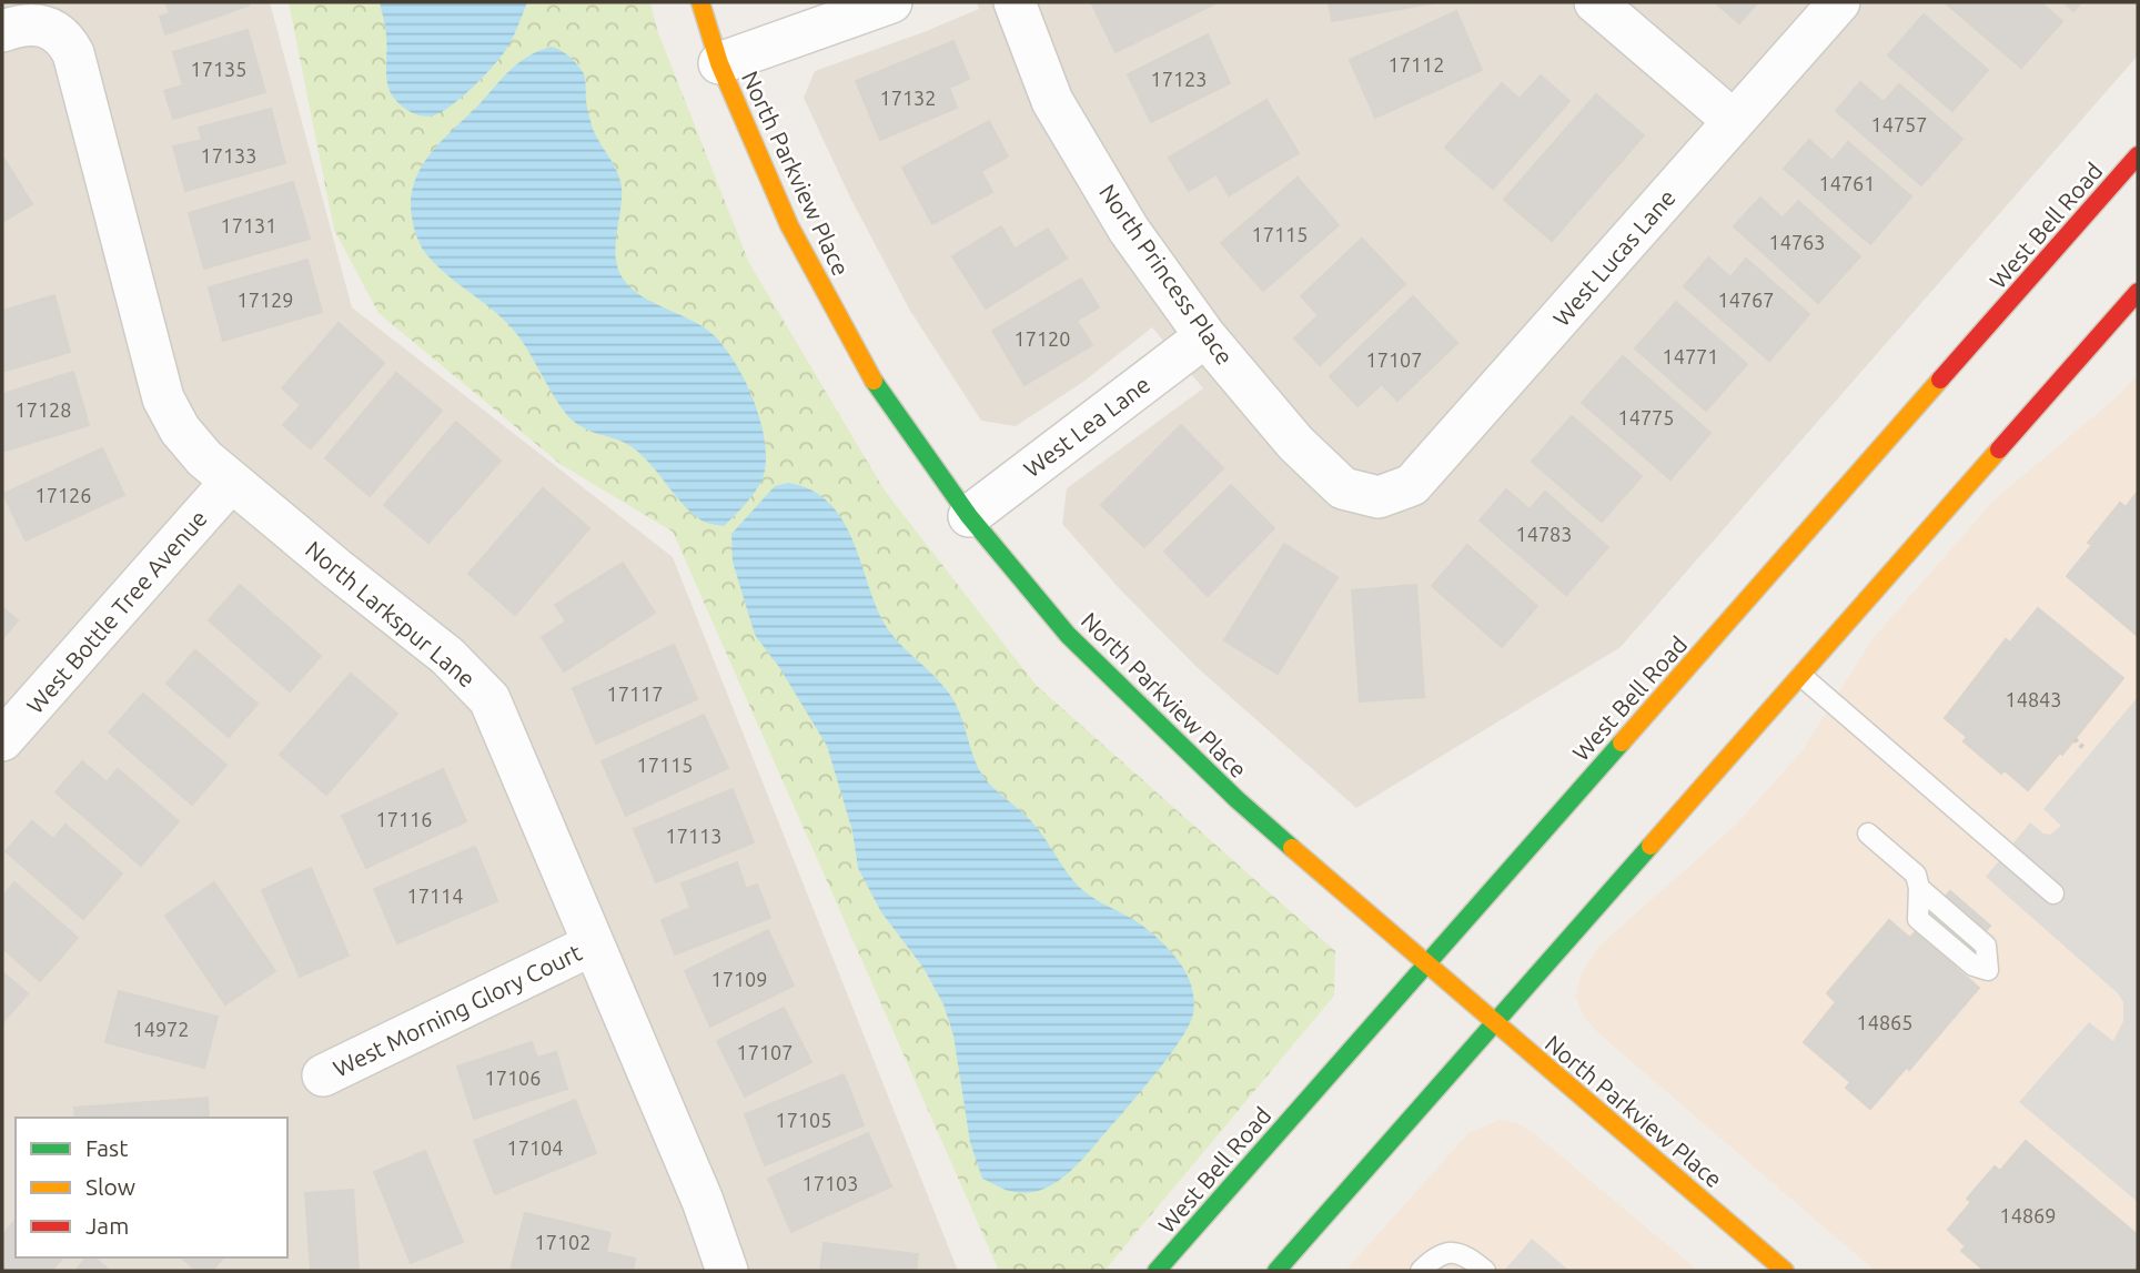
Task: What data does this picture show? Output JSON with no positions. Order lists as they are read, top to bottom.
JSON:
{
  "streets": {
    "main road": ["North Parkview Place", "West Bell Road"],
    "street": [
      "West Lucas Lane",
      "North Princess Place",
      "West Lea Lane",
      "West Bottle Tree Avenue",
      "North Larkspur Lane",
      "West Morning Glory Court"
    ]
  },
  "crossings": [
    ["North Parkview Place", "West Bell Road"],
    ["North Parkview Place", "West Lea Lane"],
    ["West Lucas Lane", "North Princess Place"],
    ["North Princess Place", "West Lea Lane"],
    ["West Bottle Tree Avenue", "North Larkspur Lane"],
    ["North Larkspur Lane", "West Morning Glory Court"]
  ],
  "house_numbers": [
    "17112",
    "17135",
    "17123",
    "17132",
    "14757",
    "17133",
    "14761",
    "17131",
    "17115",
    "14763",
    "17129",
    "14767",
    "17120",
    "14771",
    "17107",
    "17128",
    "14775",
    "17126",
    "14783",
    "17117",
    "14843",
    "17115",
    "17116",
    "17113",
    "17114",
    "17109",
    "14865",
    "14972",
    "17107",
    "17106",
    "17105",
    "17104",
    "17103",
    "14869",
    "17102"
  ],
  "legend": ["Fast", "Slow", "Jam"]
}
